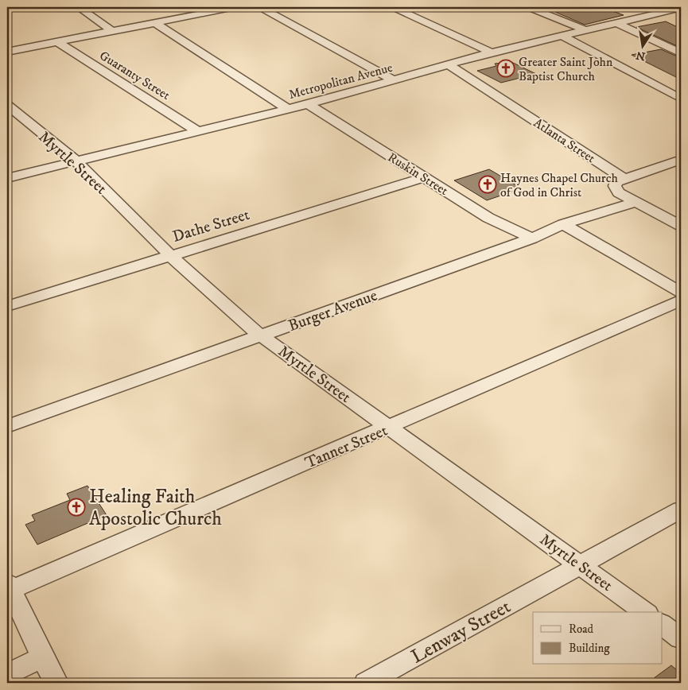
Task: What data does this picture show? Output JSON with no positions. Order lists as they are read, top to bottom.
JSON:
{
  "streets": {
    "street": [
      "Guaranty Street",
      "Metropolitan Avenue",
      "Atlanta Street",
      "Myrtle Street",
      "Ruskin Street",
      "Dathe Street",
      "Burger Avenue",
      "Tanner Street",
      "Lenway Street"
    ]
  },
  "crossings": [
    ["Guaranty Street", "Metropolitan Avenue"],
    ["Metropolitan Avenue", "Atlanta Street"],
    ["Metropolitan Avenue", "Myrtle Street"],
    ["Metropolitan Avenue", "Ruskin Street"],
    ["Myrtle Street", "Dathe Street"],
    ["Myrtle Street", "Burger Avenue"],
    ["Myrtle Street", "Tanner Street"],
    ["Myrtle Street", "Lenway Street"],
    ["Ruskin Street", "Dathe Street"],
    ["Ruskin Street", "Burger Avenue"]
  ],
  "places": {
    "church": ["Greater Saint John Baptist Church", "Haynes Chapel Church of God in Christ", "Healing Faith Apostolic Church"]
  },
  "legend": ["Road", "Building"],
  "north": "bottom"
}
